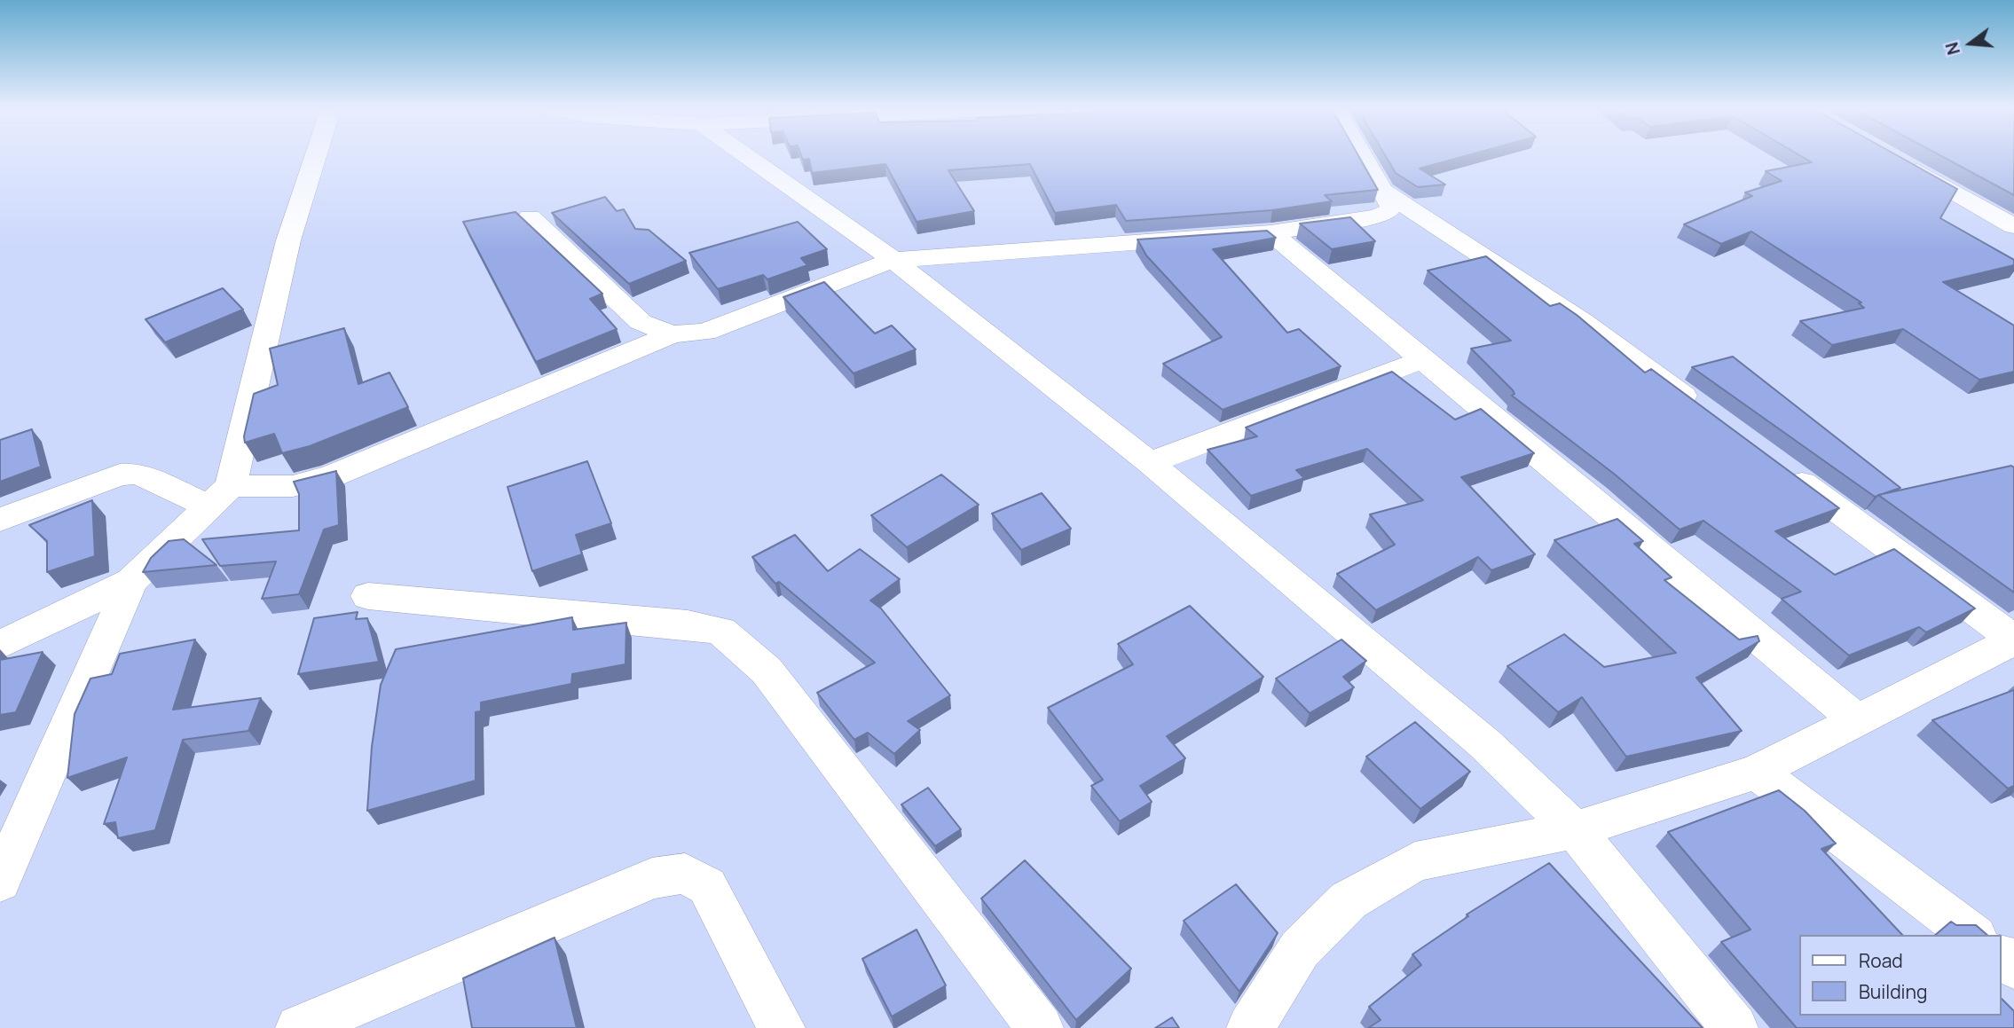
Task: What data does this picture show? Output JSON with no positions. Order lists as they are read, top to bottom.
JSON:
{
  "legend": ["Road", "Building"],
  "north": "left"
}
